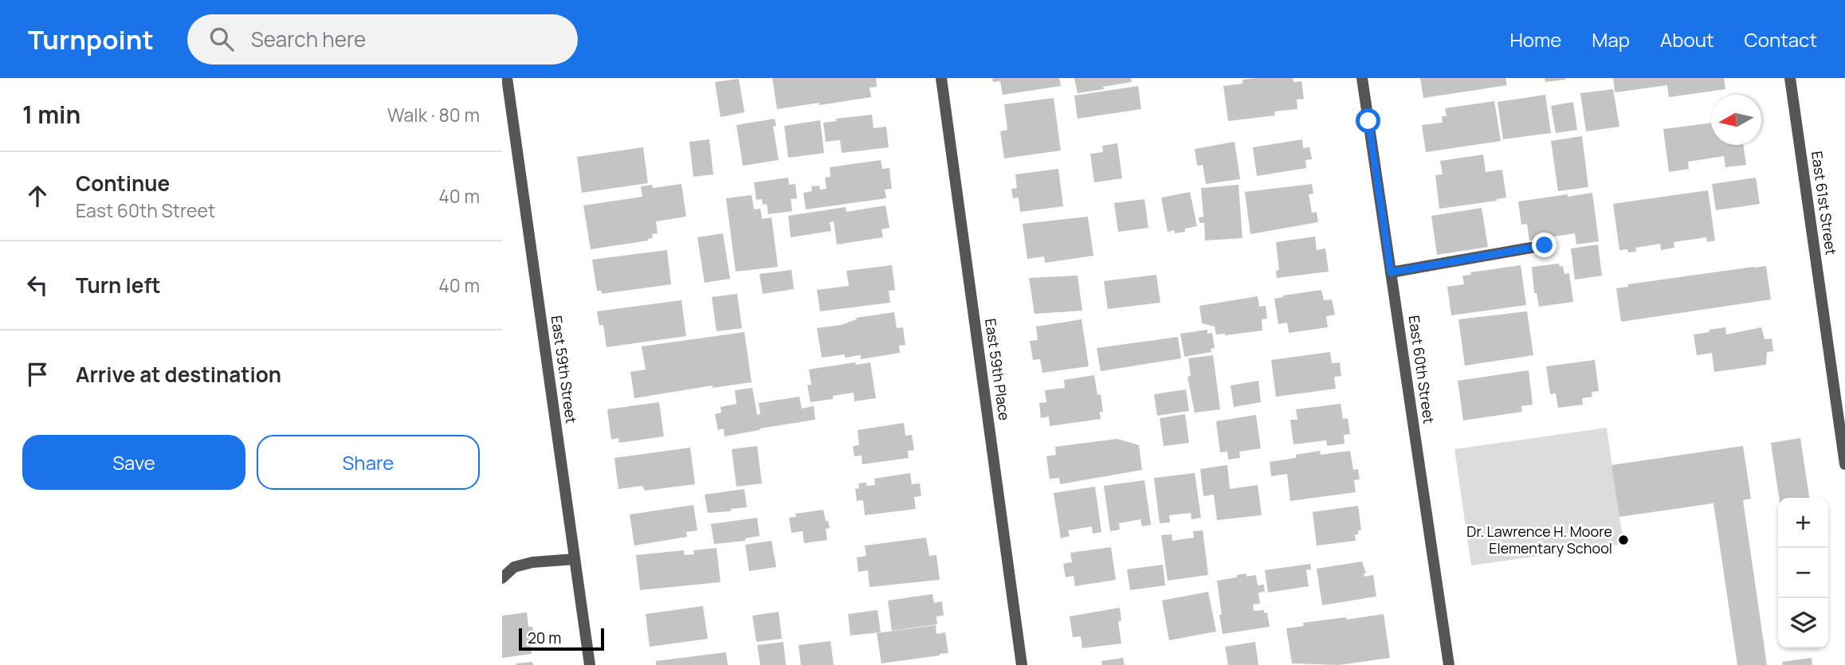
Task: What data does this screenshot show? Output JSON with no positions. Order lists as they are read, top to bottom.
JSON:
{
  "streets": {
    "street": [
      "East 61st Street",
      "East 59th Street",
      "East 59th Place",
      "East 60th Street"
    ]
  },
  "places": ["Dr. Lawrence H. Moore Elementary School"],
  "scale_bar": "20 m",
  "north": "left",
  "page": {
    "header": "Turnpoint",
    "search": "Search here",
    "nav": [
      "Home",
      "Map",
      "About",
      "Contact"
    ],
    "heading": ["1 min", "Walk · 80 m"],
    "list": [
      ["Continue", "East 60th Street", "40 m"],
      ["Turn left", "40 m"],
      "Arrive at destination"
    ],
    "buttons": ["Save", "Share"],
    "map_buttons": ["+", "−"],
    "scale": "20 m"
  }
}
